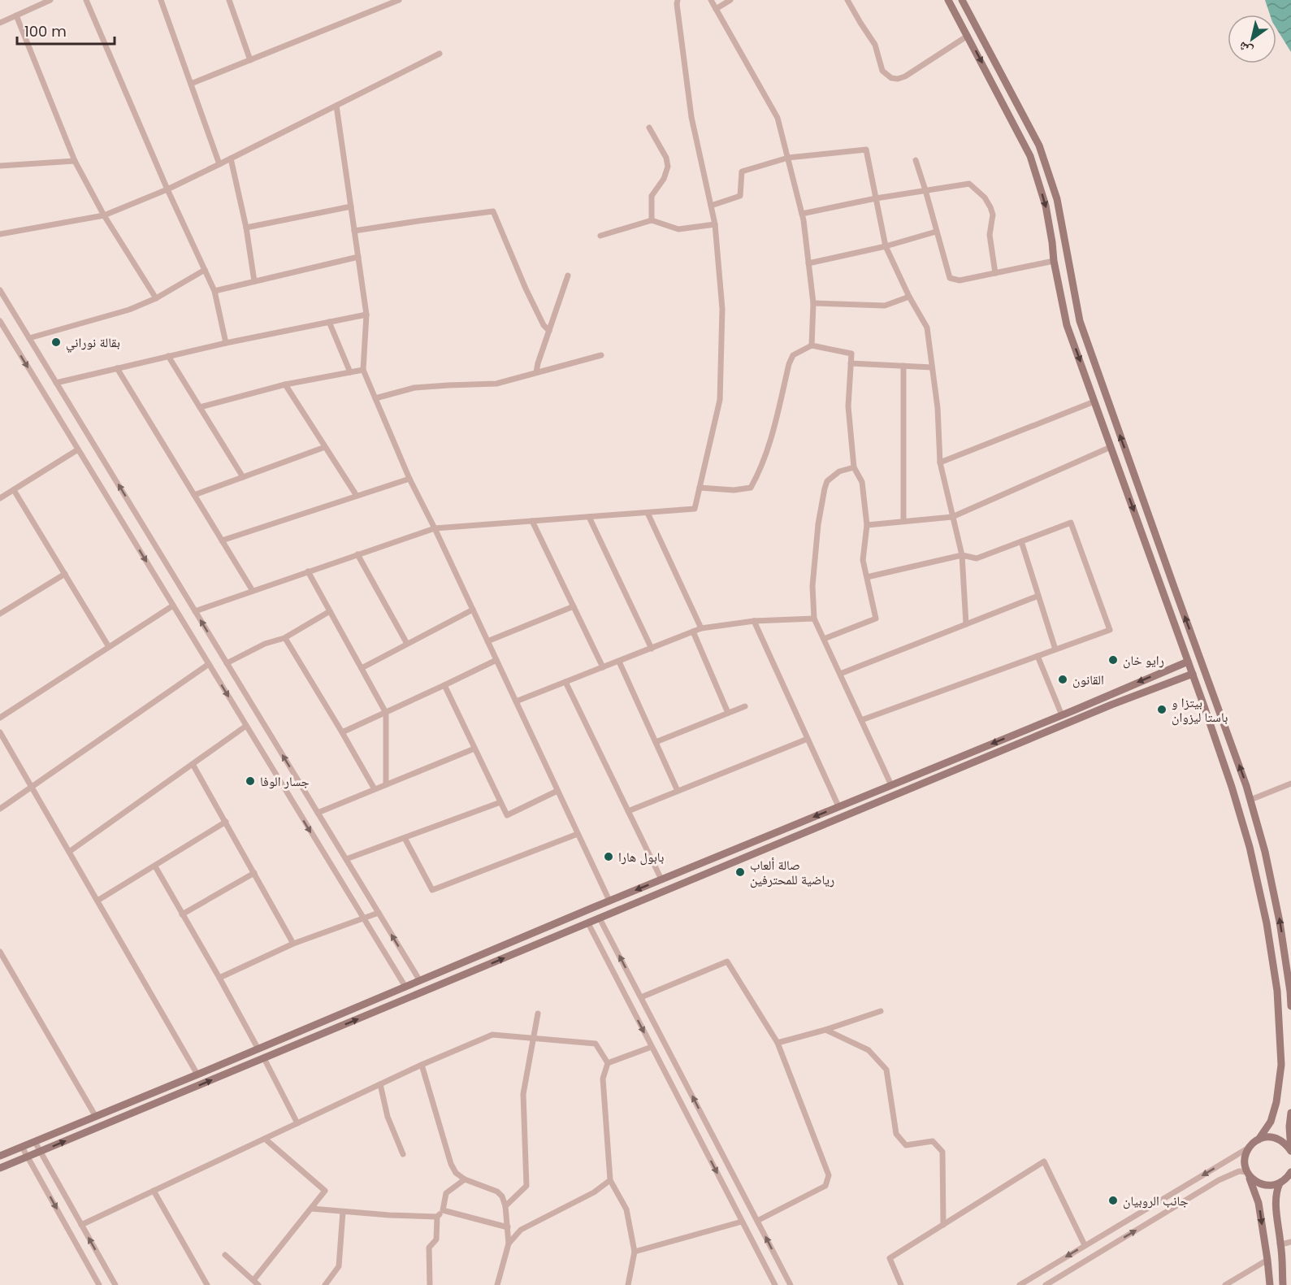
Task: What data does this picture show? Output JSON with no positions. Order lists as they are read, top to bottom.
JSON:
{
  "places": [
    "بقالة نوراني",
    "رايو خان",
    "القانون",
    "بيتزا و باستا ليزوان",
    "جسار الوفا",
    "بابول هارا",
    "صالة ألعاب رياضية للمحترفين",
    "جانب الروبيان"
  ],
  "scale_bar": "100 m",
  "north": "bottom left"
}
